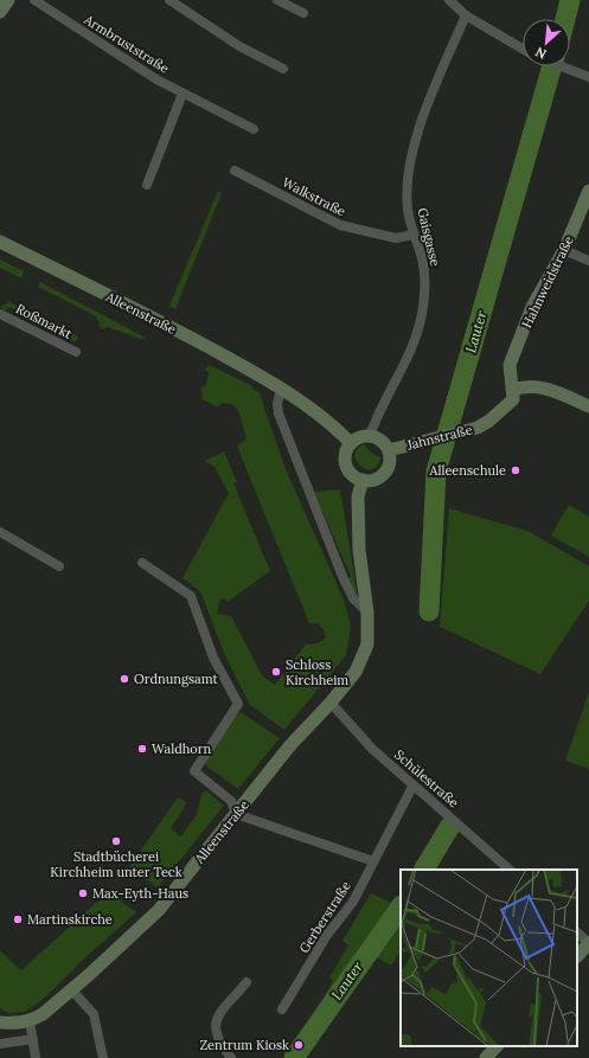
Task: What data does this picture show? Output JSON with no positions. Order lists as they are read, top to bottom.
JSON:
{
  "streets": {
    "street": [
      "Armbruststraße",
      "Walkstraße",
      "Gaisgasse",
      "Hahnweidstraße",
      "Alleenstraße",
      "Roßmarkt",
      "Jahnstraße",
      "Schülestraße",
      "Gerberstraße"
    ]
  },
  "crossings": [
    ["Walkstraße", "Gaisgasse"],
    ["Gaisgasse", "Alleenstraße"],
    ["Gaisgasse", "Jahnstraße"],
    ["Hahnweidstraße", "Jahnstraße"],
    ["Alleenstraße", "Jahnstraße"],
    ["Alleenstraße", "Schülestraße"],
    ["Schülestraße", "Gerberstraße"]
  ],
  "water": ["Lauter"],
  "places": [
    "Alleenschule",
    "Schloss Kirchheim",
    "Ordnungsamt",
    "Waldhorn",
    "Stadtbücherei Kirchheim unter Teck",
    "Max-Eyth-Haus",
    "Martinskirche",
    "Zentrum Kiosk"
  ],
  "north": "bottom left"
}
